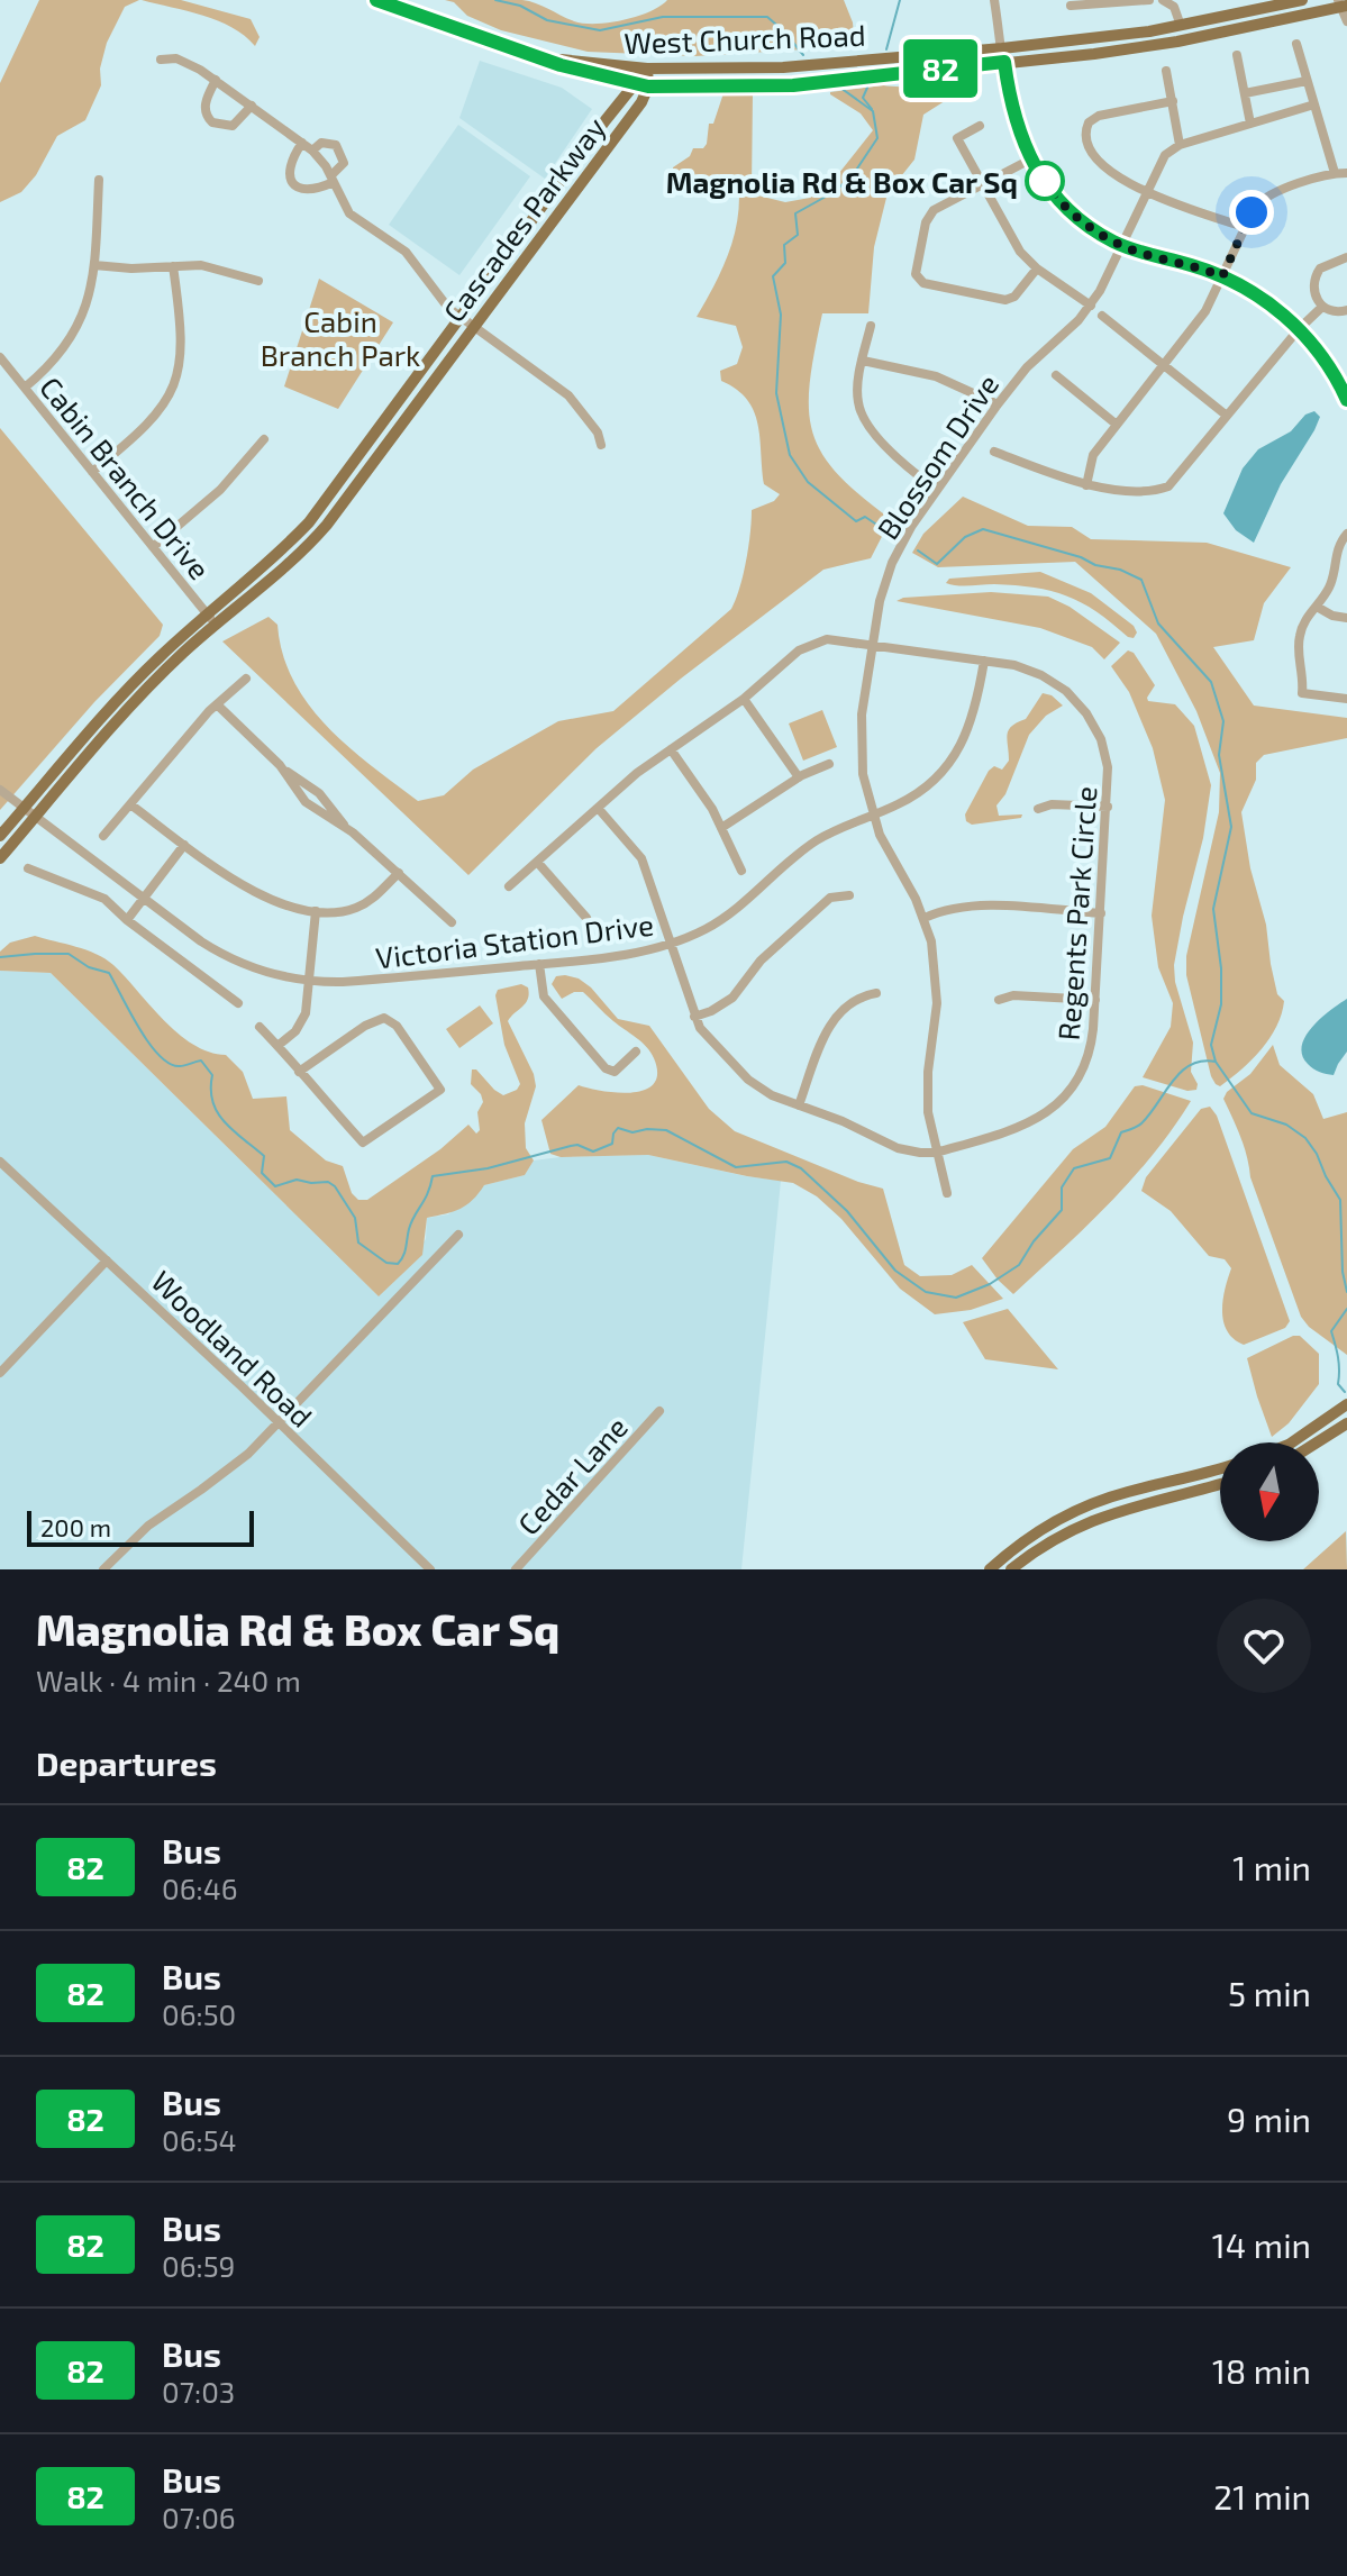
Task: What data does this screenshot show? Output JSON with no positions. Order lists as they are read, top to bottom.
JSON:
{
  "streets": {
    "main road": ["West Church Road", "Cascades Parkway"],
    "street": [
      "Blossom Drive",
      "Cabin Branch Drive",
      "Regents Park Circle",
      "Victoria Station Drive",
      "Woodland Road",
      "Cedar Lane"
    ]
  },
  "crossings": [
    ["West Church Road", "Cascades Parkway"],
    ["Cascades Parkway", "Cabin Branch Drive"],
    ["Cascades Parkway", "Victoria Station Drive"],
    ["Blossom Drive", "Regents Park Circle"],
    ["Blossom Drive", "Victoria Station Drive"],
    ["Regents Park Circle", "Victoria Station Drive"]
  ],
  "parks": ["Cabin Branch Park"],
  "places": ["Magnolia Rd & Box Car Sq"],
  "lines": ["bus line 82"],
  "scale_bar": "200 m",
  "north": "bottom",
  "page": {
    "on_map": "82",
    "scale": "200 m",
    "heading": [
      ["Magnolia Rd & Box Car Sq", "Walk · 4 min · 240 m"],
      "Departures"
    ],
    "list": [
      {
        "mark": "82",
        "name": "Bus",
        "note": "06:46",
        "value": "1 min"
      },
      {
        "mark": "82",
        "name": "Bus",
        "note": "06:50",
        "value": "5 min"
      },
      {
        "mark": "82",
        "name": "Bus",
        "note": "06:54",
        "value": "9 min"
      },
      {
        "mark": "82",
        "name": "Bus",
        "note": "06:59",
        "value": "14 min"
      },
      {
        "mark": "82",
        "name": "Bus",
        "note": "07:03",
        "value": "18 min"
      },
      {
        "mark": "82",
        "name": "Bus",
        "note": "07:06",
        "value": "21 min"
      }
    ]
  }
}
